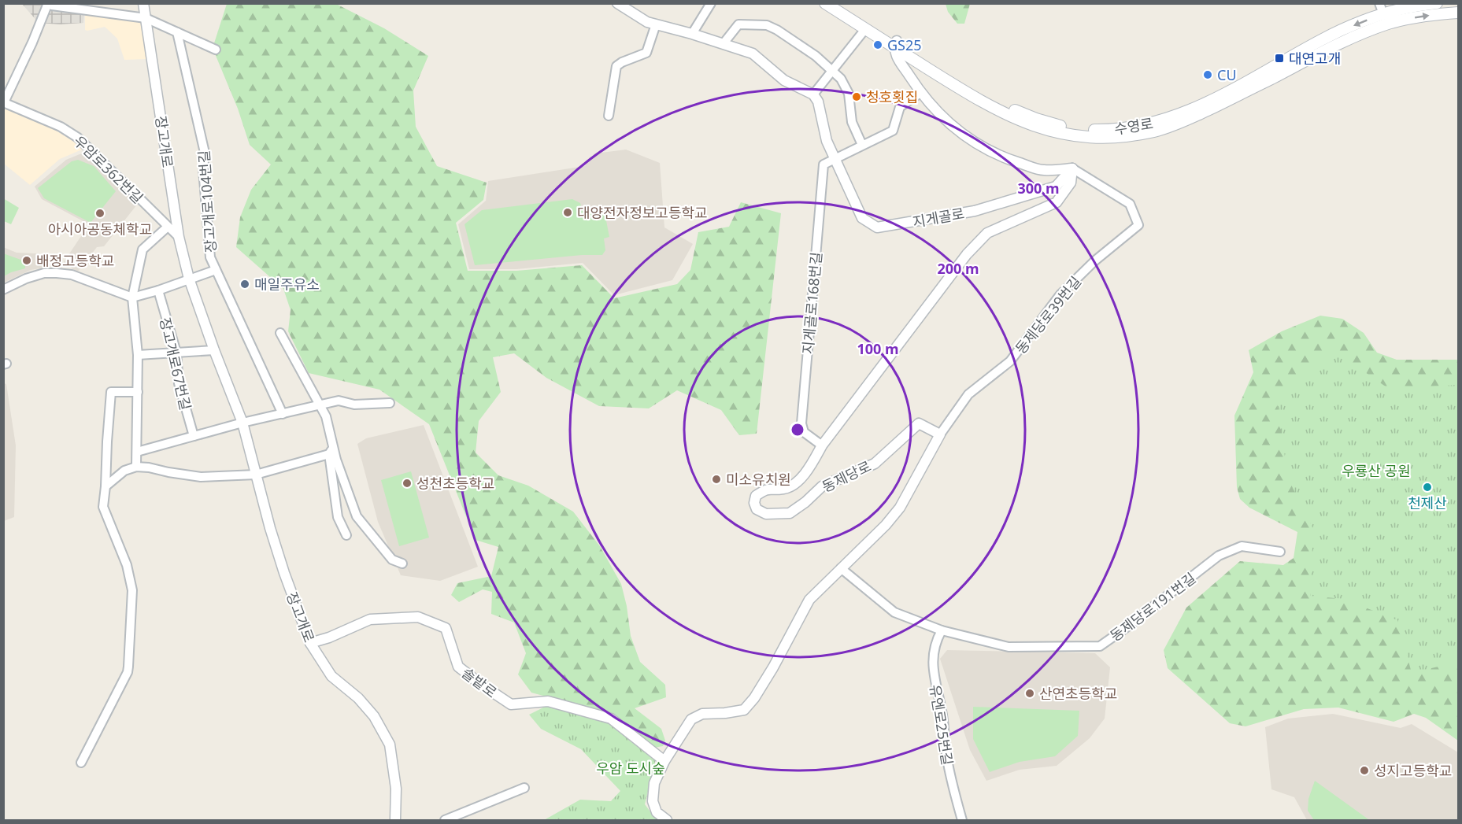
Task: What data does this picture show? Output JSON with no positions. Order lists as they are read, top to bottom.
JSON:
{
  "streets": {
    "main road": ["수영로"],
    "street": [
      "장고개로",
      "우암로362번길",
      "장고개로104번길",
      "지게골로",
      "지게골로168번길",
      "동제당로39번길",
      "장고개로67번길",
      "동제당로",
      "동제당로191번길",
      "솔밭로",
      "유엔로25번길"
    ]
  },
  "crossings": [
    ["장고개로", "우암로362번길"],
    ["장고개로", "솔밭로"],
    ["지게골로", "지게골로168번길"],
    ["지게골로", "동제당로39번길"],
    ["지게골로", "동제당로"],
    ["지게골로168번길", "동제당로"],
    ["동제당로39번길", "동제당로"],
    ["동제당로191번길", "유엔로25번길"]
  ],
  "parks": ["우룡산 공원", "우암 도시숲"],
  "places": {
    "other": [
      "GS25",
      "CU",
      "청호횟집",
      "대양전자정보고등학교",
      "아시아공동체학교",
      "배정고등학교",
      "매일주유소",
      "미소유치원",
      "성천초등학교",
      "천제산",
      "산연초등학교",
      "성지고등학교"
    ],
    "transit": ["대연고개"]
  },
  "rings": ["300 m", "200 m", "100 m"]
}
